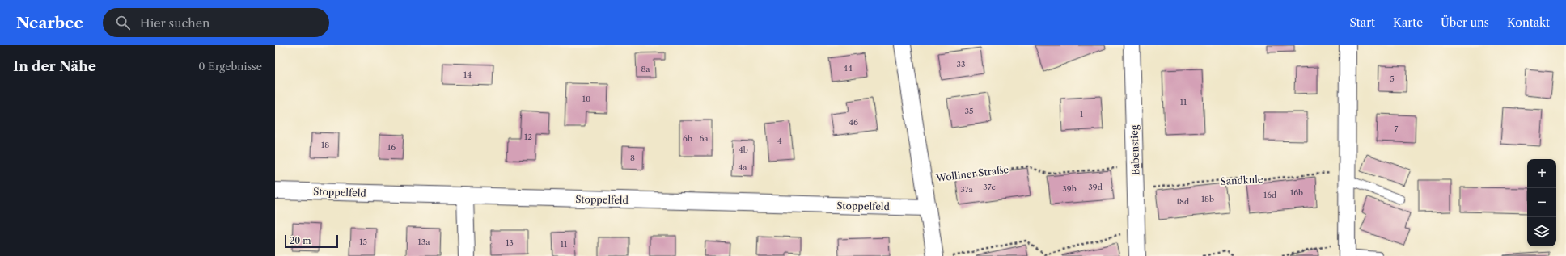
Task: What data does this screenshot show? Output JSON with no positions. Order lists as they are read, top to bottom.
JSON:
{
  "streets": {
    "street": ["Babenstieg", "Wolliner Straße", "Stoppelfeld"],
    "path": ["Sandkule"]
  },
  "crossings": [
    ["Babenstieg", "Wolliner Straße"],
    ["Babenstieg", "Sandkule"],
    ["Wolliner Straße", "Stoppelfeld"]
  ],
  "house_numbers": [
    "33",
    "44",
    "8a",
    "14",
    "5",
    "10",
    "11",
    "35",
    "1",
    "46",
    "7",
    "12",
    "6b",
    "6a",
    "4",
    "18",
    "16",
    "4b",
    "8",
    "4a",
    "37c",
    "39d",
    "39b",
    "37a",
    "16b",
    "16d",
    "18b",
    "18d",
    "15",
    "13a",
    "13",
    "11"
  ],
  "scale_bar": "20 m",
  "page": {
    "header": "Nearbee",
    "search": "Hier suchen",
    "nav": [
      "Start",
      "Karte",
      "Über uns",
      "Kontakt"
    ],
    "heading": ["In der Nähe", "0 Ergebnisse"],
    "map_buttons": ["+", "−"],
    "scale": "20 m"
  }
}
